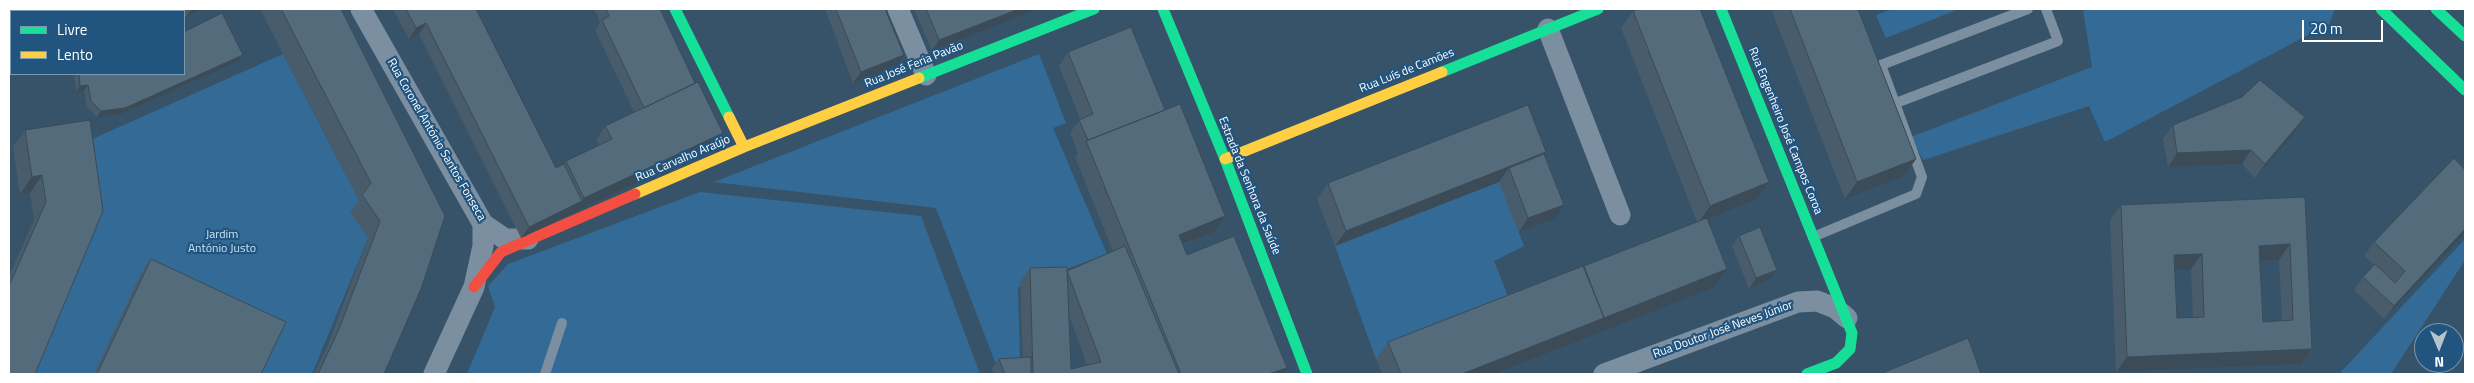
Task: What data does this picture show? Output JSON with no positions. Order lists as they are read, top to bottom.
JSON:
{
  "streets": {
    "street": [
      "Rua José Feria Pavão",
      "Rua Luís de Camões",
      "Rua Engenheiro José Campos Coroa",
      "Rua Coronel António Santos Fonseca",
      "Rua Carvalho Araújo",
      "Estrada da Senhora da Saúde",
      "Rua Doutor José Neves Júnior"
    ]
  },
  "crossings": [
    ["Rua José Feria Pavão", "Rua Carvalho Araújo"],
    ["Rua Luís de Camões", "Estrada da Senhora da Saúde"],
    ["Rua Engenheiro José Campos Coroa", "Rua Doutor José Neves Júnior"],
    ["Rua Coronel António Santos Fonseca", "Rua Carvalho Araújo"]
  ],
  "parks": ["Jardim António Justo"],
  "legend": ["Livre", "Lento"],
  "scale_bar": "20 m",
  "north": "bottom"
}
